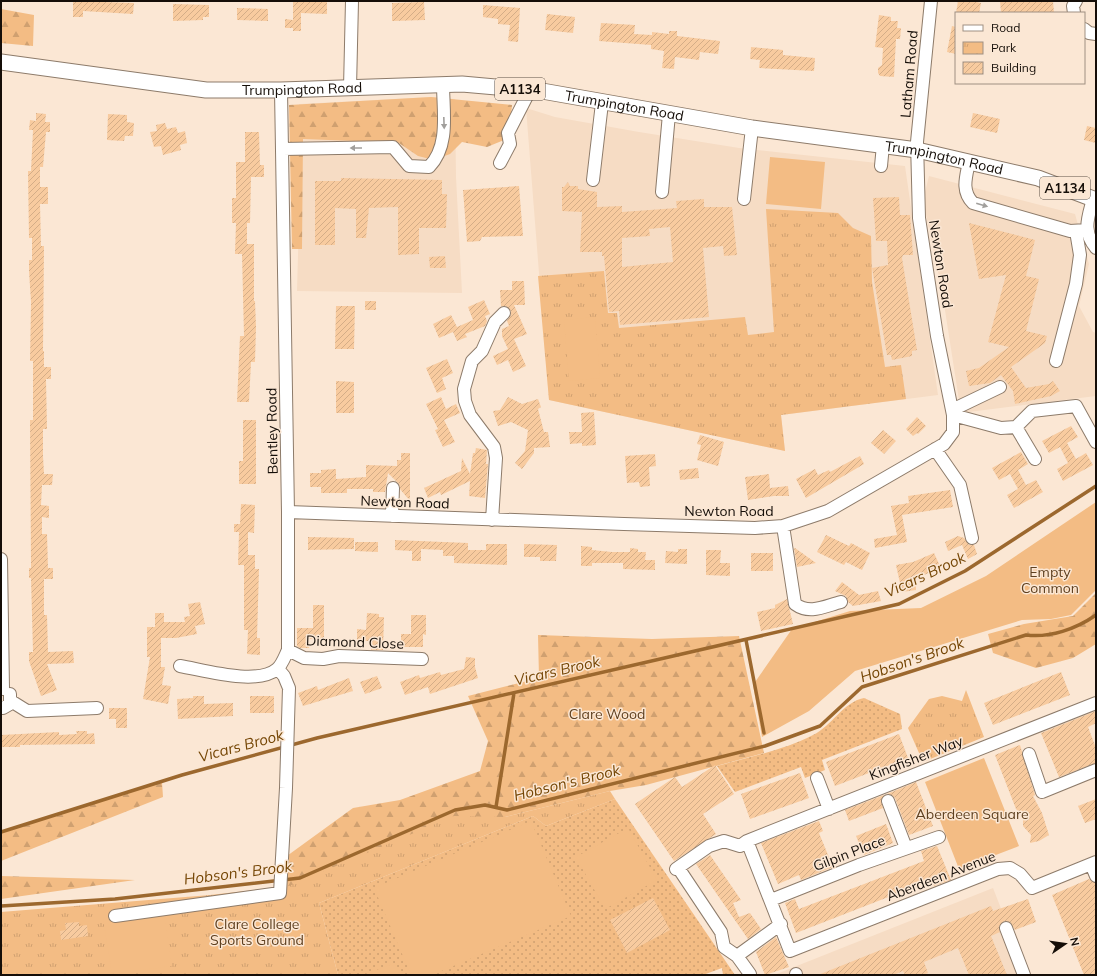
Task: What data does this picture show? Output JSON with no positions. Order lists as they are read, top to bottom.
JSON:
{
  "streets": {
    "main road": ["Trumpington Road", "A1134"],
    "street": [
      "Latham Road",
      "Newton Road",
      "Bentley Road",
      "Diamond Close",
      "Kingfisher Way",
      "Gilpin Place",
      "Aberdeen Avenue"
    ]
  },
  "crossings": [
    ["Latham Road", "Trumpington Road"],
    ["Latham Road", "Newton Road"],
    ["Trumpington Road", "Newton Road"],
    ["Trumpington Road", "Bentley Road"],
    ["Newton Road", "Bentley Road"],
    ["Bentley Road", "Diamond Close"]
  ],
  "water": ["Vicars Brook", "Hobson's Brook"],
  "parks": [
    "Empty Common",
    "Clare Wood",
    "Aberdeen Square",
    "Clare College Sports Ground"
  ],
  "legend": ["Road", "Park", "Building"],
  "north": "right"
}
